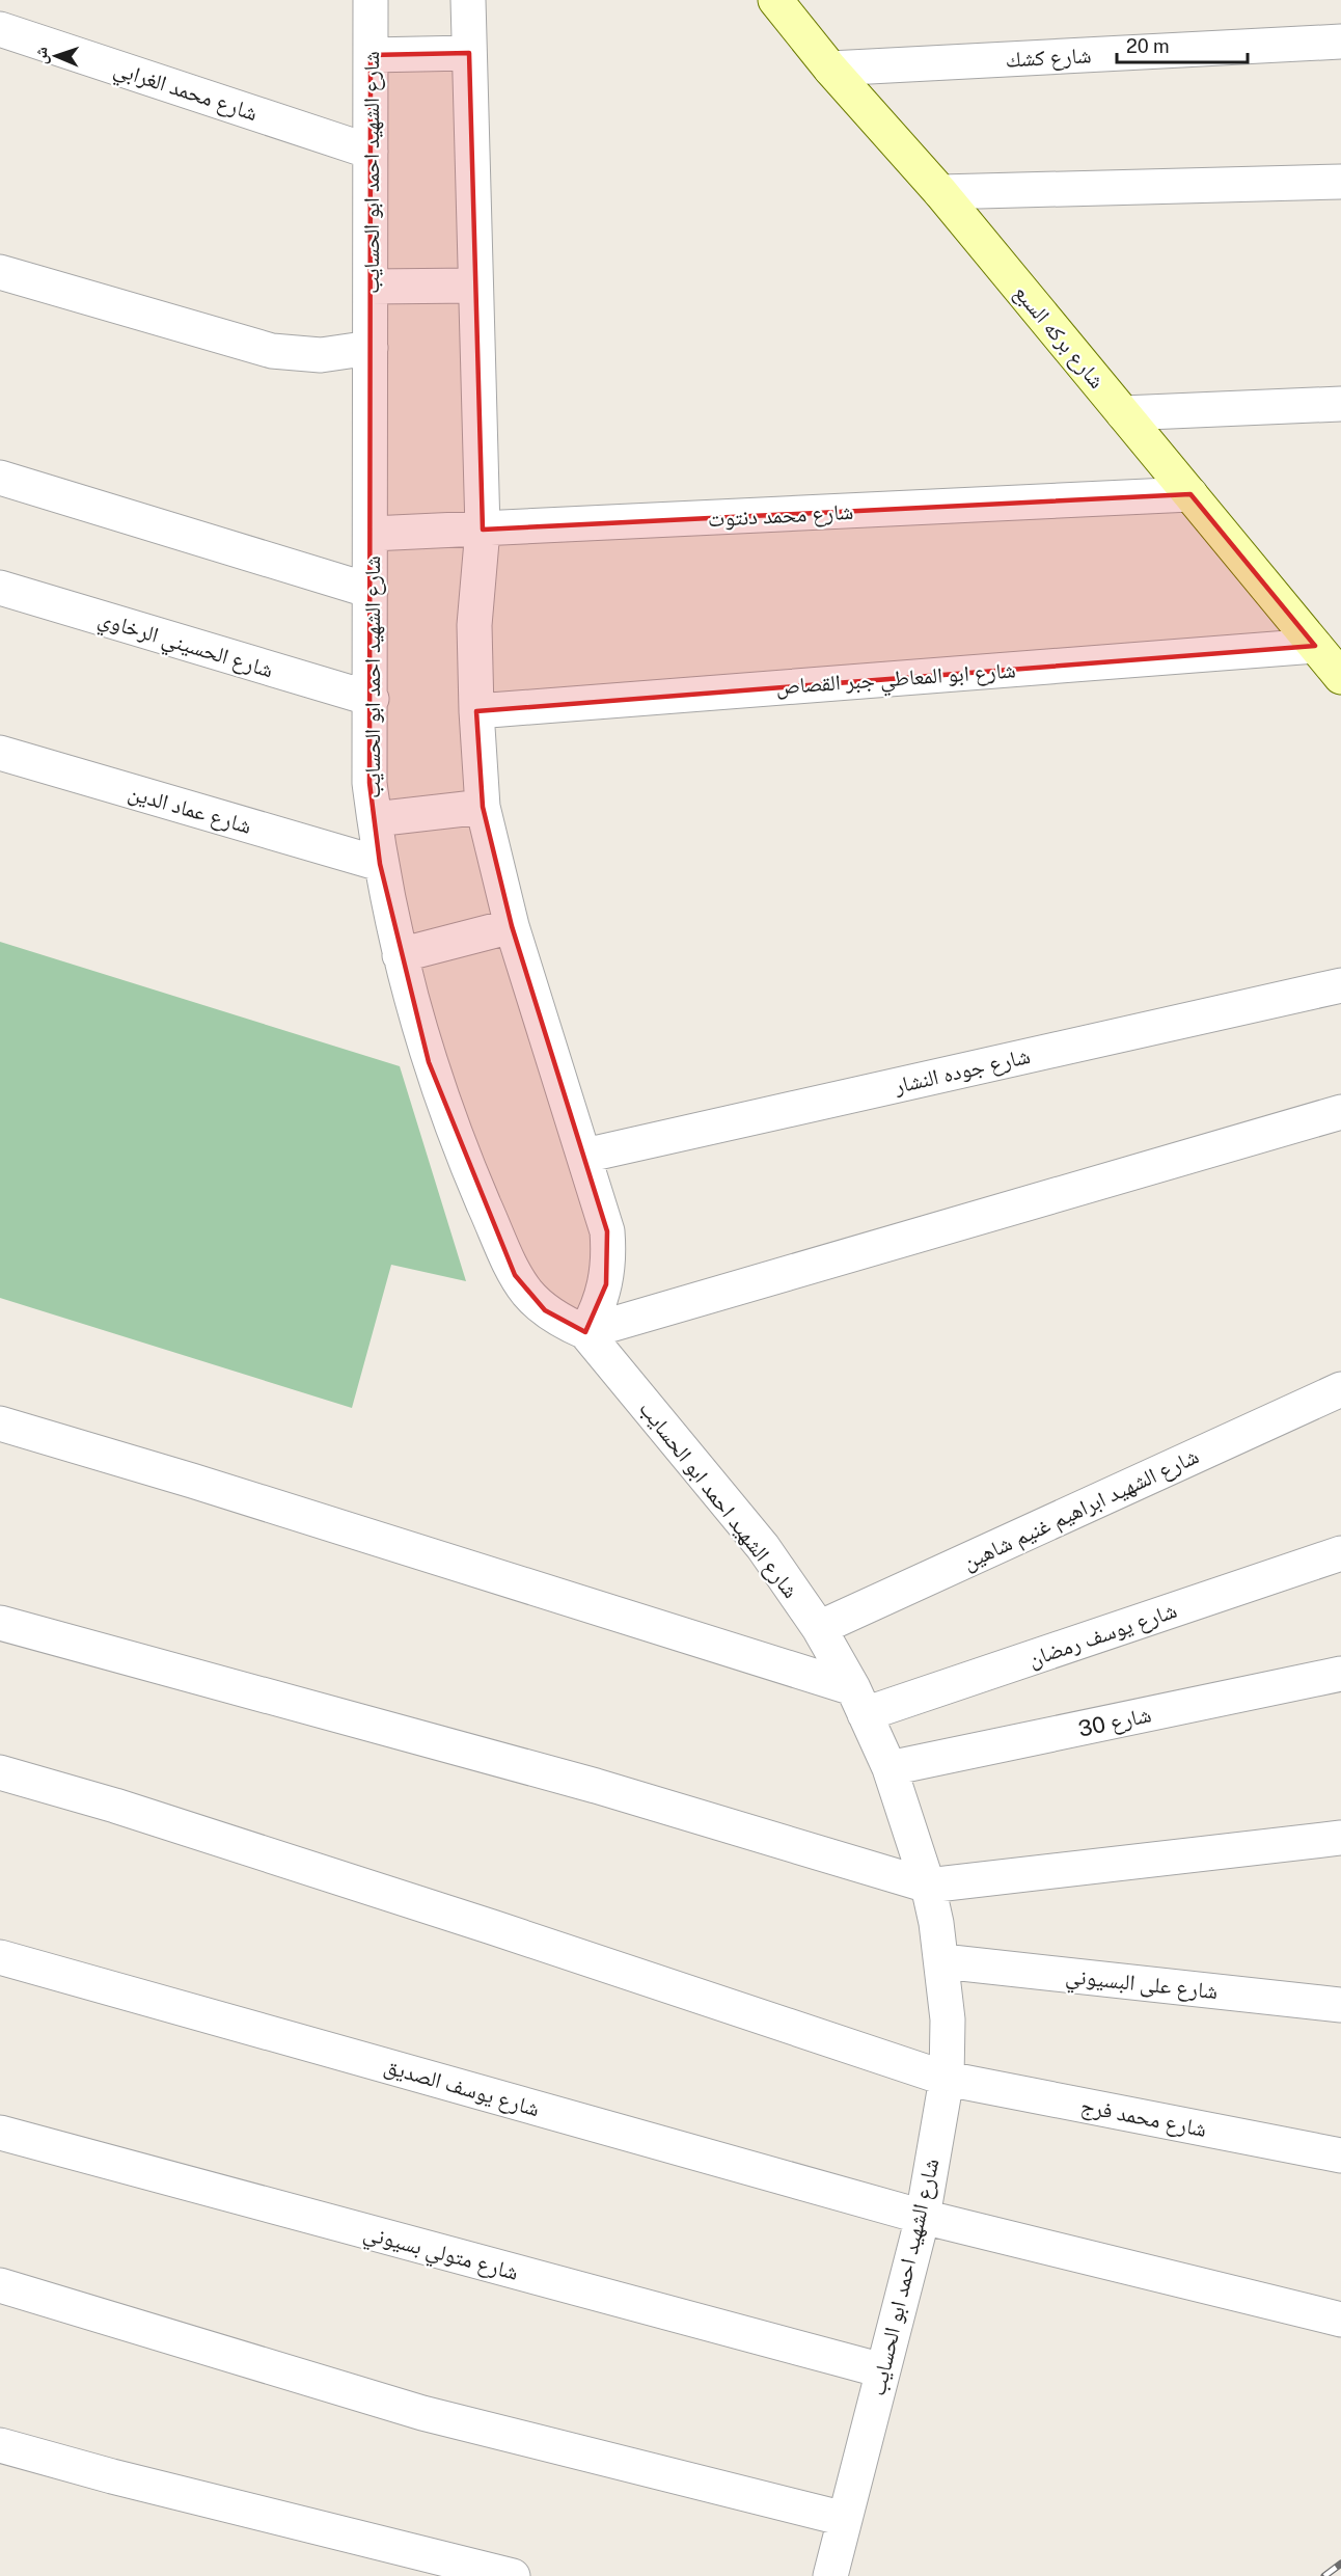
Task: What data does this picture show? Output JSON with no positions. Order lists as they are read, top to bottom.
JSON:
{
  "streets": {
    "main road": ["شارع بركه السبع"],
    "street": [
      "شارع كشك",
      "شارع محمد الغرابي",
      "شارع الشهيد احمد ابو الحسايب",
      "شارع محمد دنتوت",
      "شارع الحسيني الرخاوي",
      "شارع ابو المعاطي جبر القصاص",
      "شارع عماد الدين",
      "شارع جوده النشار",
      "شارع الشهيد ابراهيم غنيم شاهين",
      "شارع يوسف رمضان",
      "شارع 30",
      "شارع على البسيوني",
      "شارع يوسف الصديق",
      "شارع محمد فرج",
      "شارع متولي بسيوني"
    ]
  },
  "crossings": [
    ["شارع كشك", "شارع بركه السبع"],
    ["شارع محمد الغرابي", "شارع الشهيد احمد ابو الحسايب"],
    ["شارع الشهيد احمد ابو الحسايب", "شارع محمد دنتوت"],
    ["شارع الشهيد احمد ابو الحسايب", "شارع الحسيني الرخاوي"],
    ["شارع الشهيد احمد ابو الحسايب", "شارع عماد الدين"],
    ["شارع الشهيد احمد ابو الحسايب", "شارع الشهيد ابراهيم غنيم شاهين"],
    ["شارع الشهيد احمد ابو الحسايب", "شارع يوسف رمضان"],
    ["شارع الشهيد احمد ابو الحسايب", "شارع 30"],
    ["شارع الشهيد احمد ابو الحسايب", "شارع على البسيوني"],
    ["شارع الشهيد احمد ابو الحسايب", "شارع يوسف الصديق"],
    ["شارع الشهيد احمد ابو الحسايب", "شارع محمد فرج"],
    ["شارع الشهيد احمد ابو الحسايب", "شارع متولي بسيوني"],
    ["شارع بركه السبع", "شارع محمد دنتوت"],
    ["شارع بركه السبع", "شارع ابو المعاطي جبر القصاص"]
  ],
  "scale_bar": "20 m",
  "north": "left"
}
